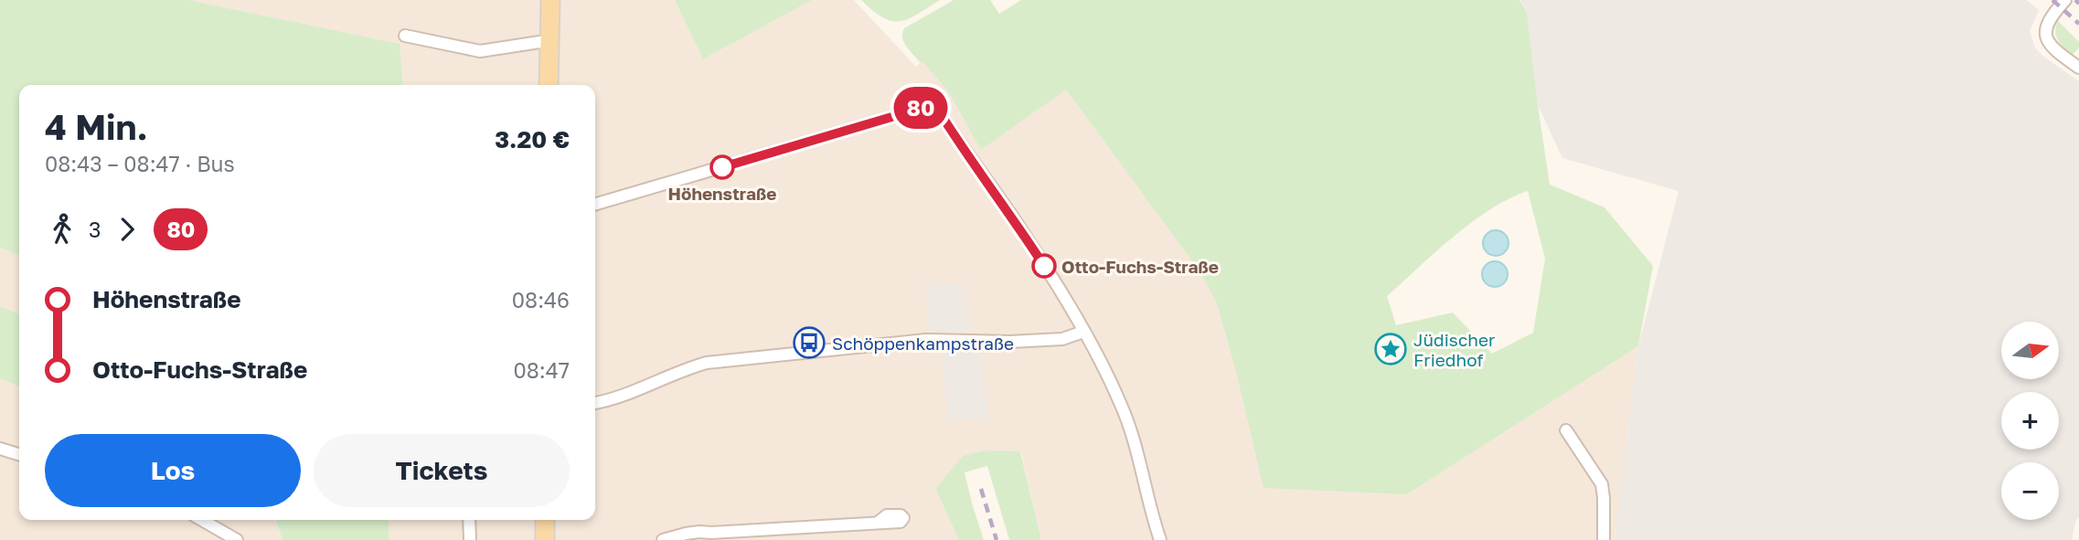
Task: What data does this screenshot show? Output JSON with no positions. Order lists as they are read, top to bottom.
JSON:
{
  "places": {
    "other": ["Höhenstraße", "Otto-Fuchs-Straße"],
    "bus stop": ["Schöppenkampstraße"],
    "place": ["Jüdischer Friedhof"]
  },
  "lines": ["bus line 80"],
  "north": "right",
  "page": {
    "on_map": "80",
    "heading": ["4 Min.", "08:43 – 08:47 · Bus", "3.20 €"],
    "legs": ["3", "80"],
    "list": [
      {
        "name": "Höhenstraße",
        "value": "08:46"
      },
      {
        "name": "Otto-Fuchs-Straße",
        "value": "08:47"
      }
    ],
    "map_buttons": ["+", "−"],
    "buttons": ["Los", "Tickets"]
  }
}
